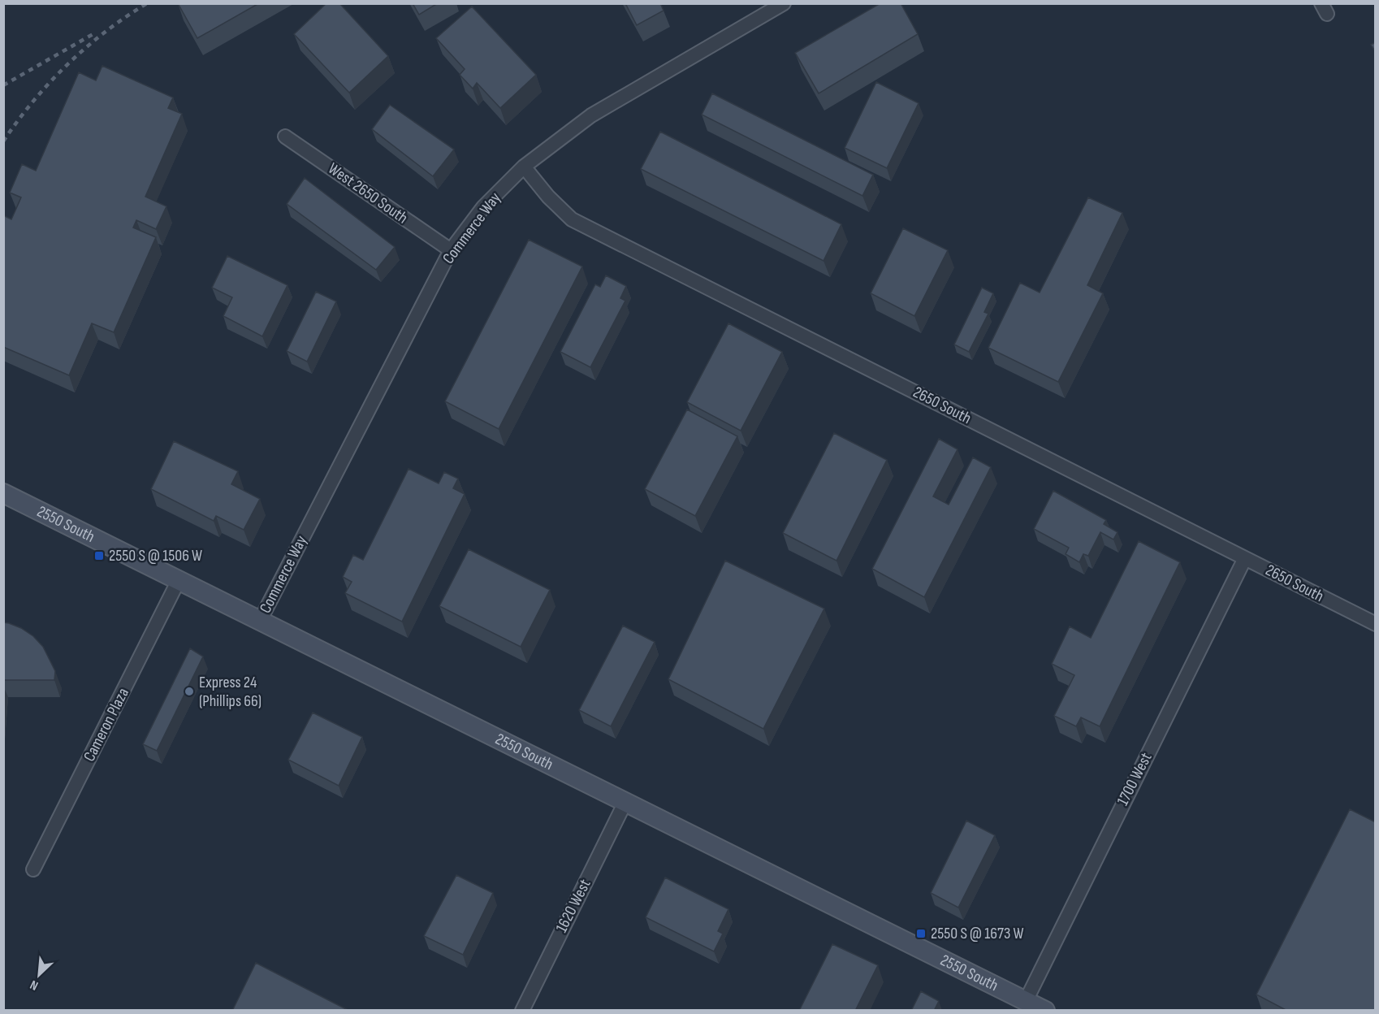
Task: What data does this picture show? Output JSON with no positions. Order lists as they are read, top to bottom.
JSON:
{
  "streets": {
    "main road": ["2550 South"],
    "street": [
      "West 2650 South",
      "Commerce Way",
      "2650 South",
      "Cameron Plaza",
      "1700 West",
      "1620 West"
    ]
  },
  "crossings": [
    ["West 2650 South", "Commerce Way"],
    ["Commerce Way", "2650 South"],
    ["Commerce Way", "2550 South"],
    ["2650 South", "1700 West"],
    ["2550 South", "Cameron Plaza"],
    ["2550 South", "1700 West"],
    ["2550 South", "1620 West"]
  ],
  "places": {
    "transit": ["2550 S @ 1506 W", "2550 S @ 1673 W"],
    "other": ["Express 24 (Phillips 66)"]
  },
  "north": "bottom left"
}
